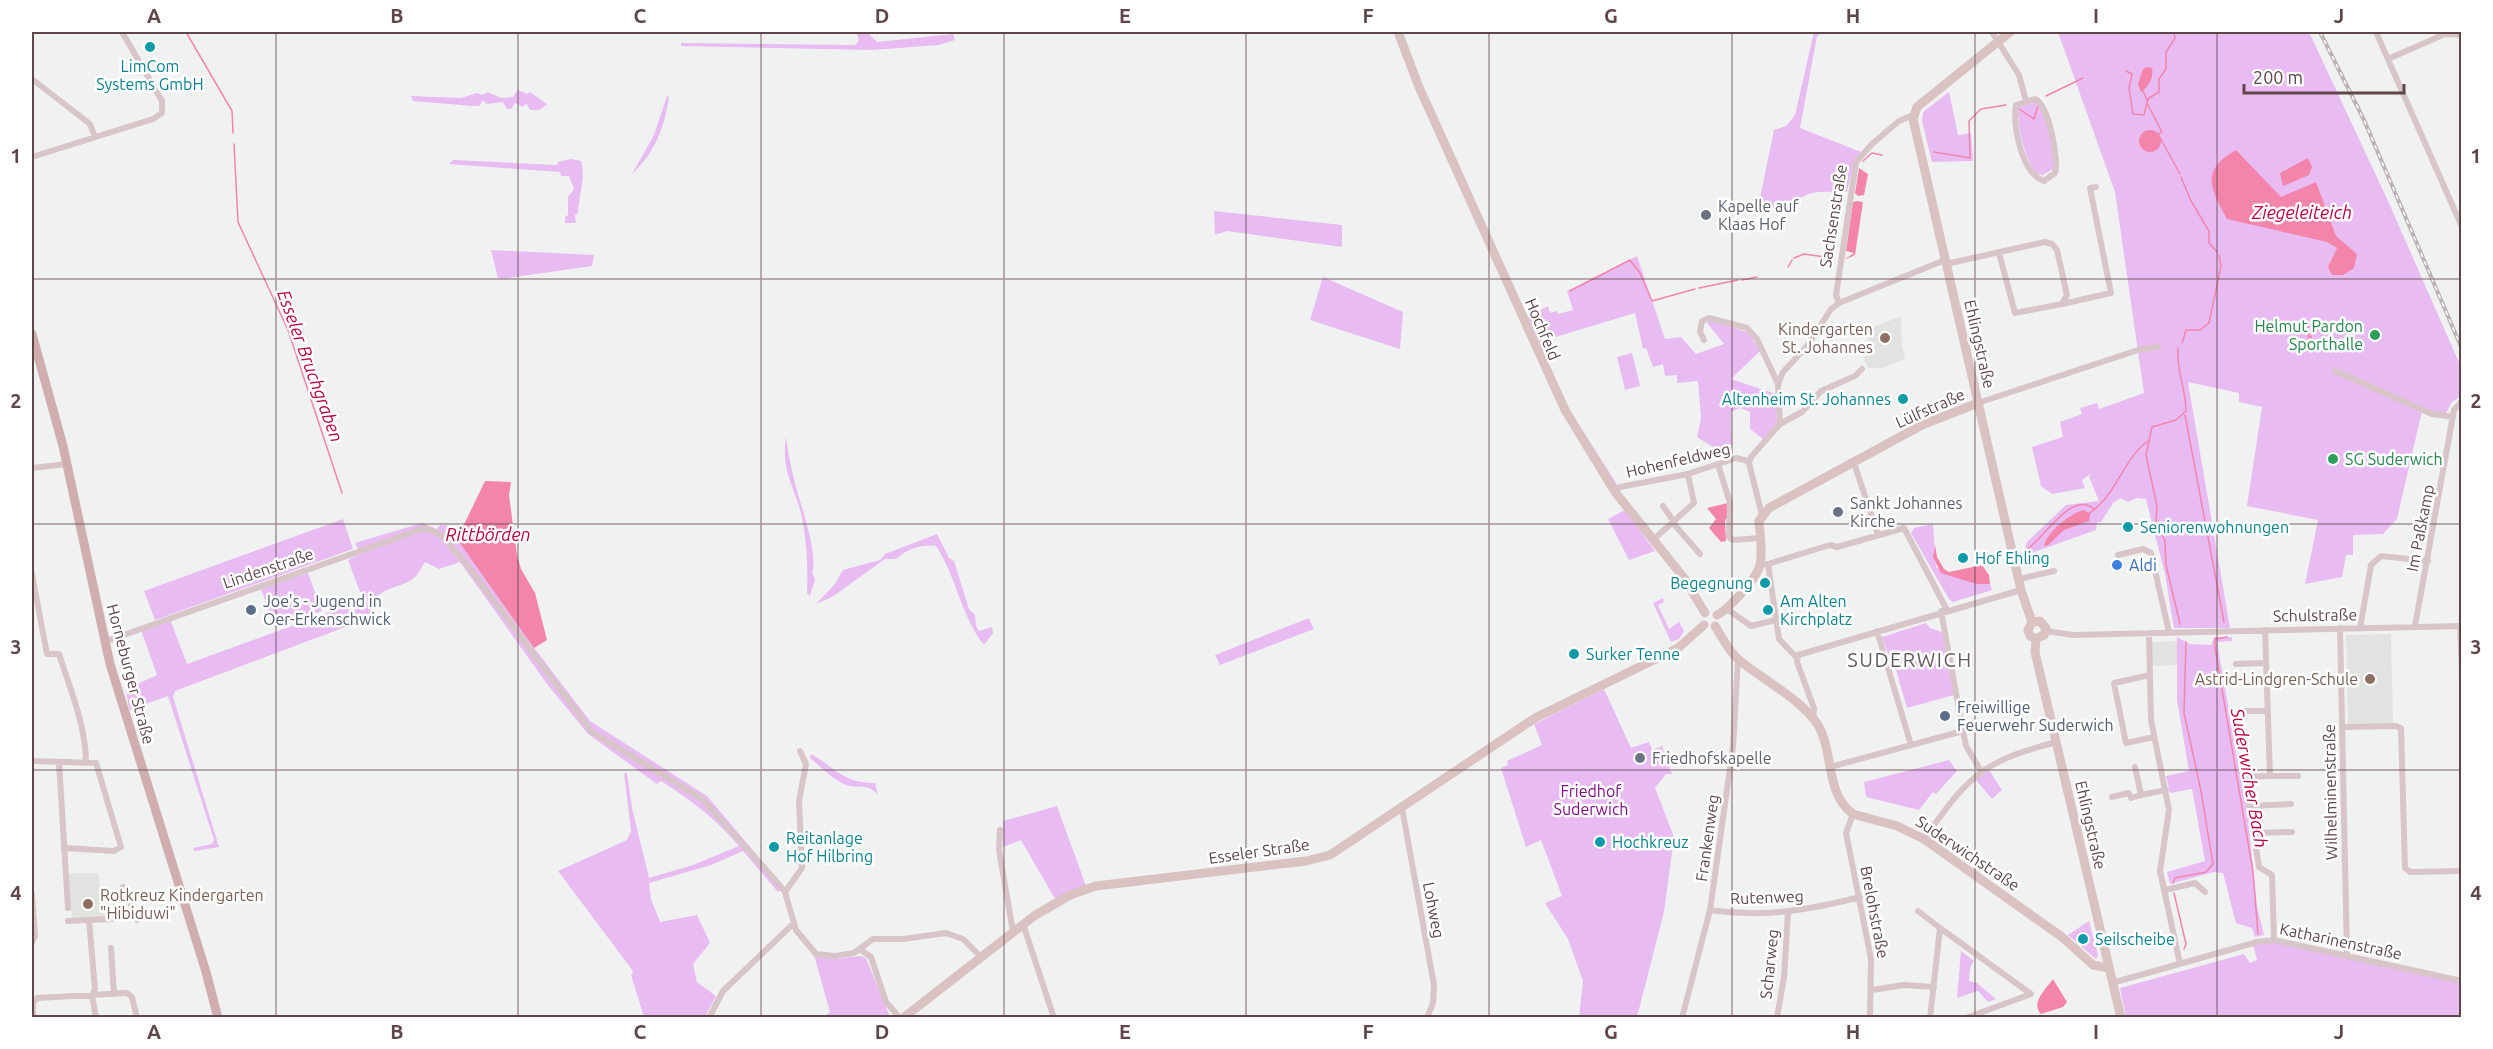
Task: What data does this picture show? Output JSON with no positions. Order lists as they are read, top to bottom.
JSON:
{
  "streets": {
    "main road": ["Horneburger Straße"],
    "street": [
      "Sachsenstraße",
      "Hochfeld",
      "Ehlingstraße",
      "Lülfstraße",
      "Hohenfeldweg",
      "Im Paßkamp",
      "Lindenstraße",
      "Schulstraße",
      "Wilhelminenstraße",
      "Frankenweg",
      "Esseler Straße",
      "Suderwichstraße",
      "Rutenweg",
      "Lohweg",
      "Brelohstraße",
      "Katharinenstraße",
      "Scharweg"
    ]
  },
  "crossings": [
    ["Sachsenstraße", "Ehlingstraße"],
    ["Hochfeld", "Hohenfeldweg"],
    ["Hochfeld", "Esseler Straße"],
    ["Ehlingstraße", "Lülfstraße"],
    ["Ehlingstraße", "Schulstraße"],
    ["Ehlingstraße", "Suderwichstraße"],
    ["Ehlingstraße", "Katharinenstraße"],
    ["Im Paßkamp", "Schulstraße"],
    ["Lindenstraße", "Horneburger Straße"],
    ["Schulstraße", "Wilhelminenstraße"],
    ["Wilhelminenstraße", "Katharinenstraße"],
    ["Frankenweg", "Rutenweg"],
    ["Esseler Straße", "Lohweg"],
    ["Suderwichstraße", "Brelohstraße"],
    ["Rutenweg", "Brelohstraße"],
    ["Rutenweg", "Scharweg"]
  ],
  "districts": ["SUDERWICH"],
  "water": [
    "Ziegeleiteich",
    "Esseler Bruchgraben",
    "Rittbörden",
    "Suderwicher Bach"
  ],
  "parks": ["Friedhof Suderwich"],
  "places": [
    "LimCom Systems GmbH",
    "Kapelle auf Klaas Hof",
    "Helmut Pardon Sporthalle",
    "Kindergarten St. Johannes",
    "Altenheim St. Johannes",
    "SG Suderwich",
    "Sankt Johannes Kirche",
    "Seniorenwohnungen",
    "Hof Ehling",
    "Aldi",
    "Begegnung",
    "Joe's - Jugend in Oer-Erkenschwick",
    "Am Alten Kirchplatz",
    "Surker Tenne",
    "Astrid-Lindgren-Schule",
    "Freiwillige Feuerwehr Suderwich",
    "Friedhofskapelle",
    "Hochkreuz",
    "Reitanlage Hof Hilbring",
    "Rotkreuz Kindergarten \"Hibiduwi\"",
    "Seilscheibe"
  ],
  "scale_bar": "200 m",
  "grid": {
    "columns": [
      "A",
      "B",
      "C",
      "D",
      "E",
      "F",
      "G",
      "H",
      "I",
      "J"
    ],
    "rows": [
      "1",
      "2",
      "3",
      "4"
    ]
  }
}
